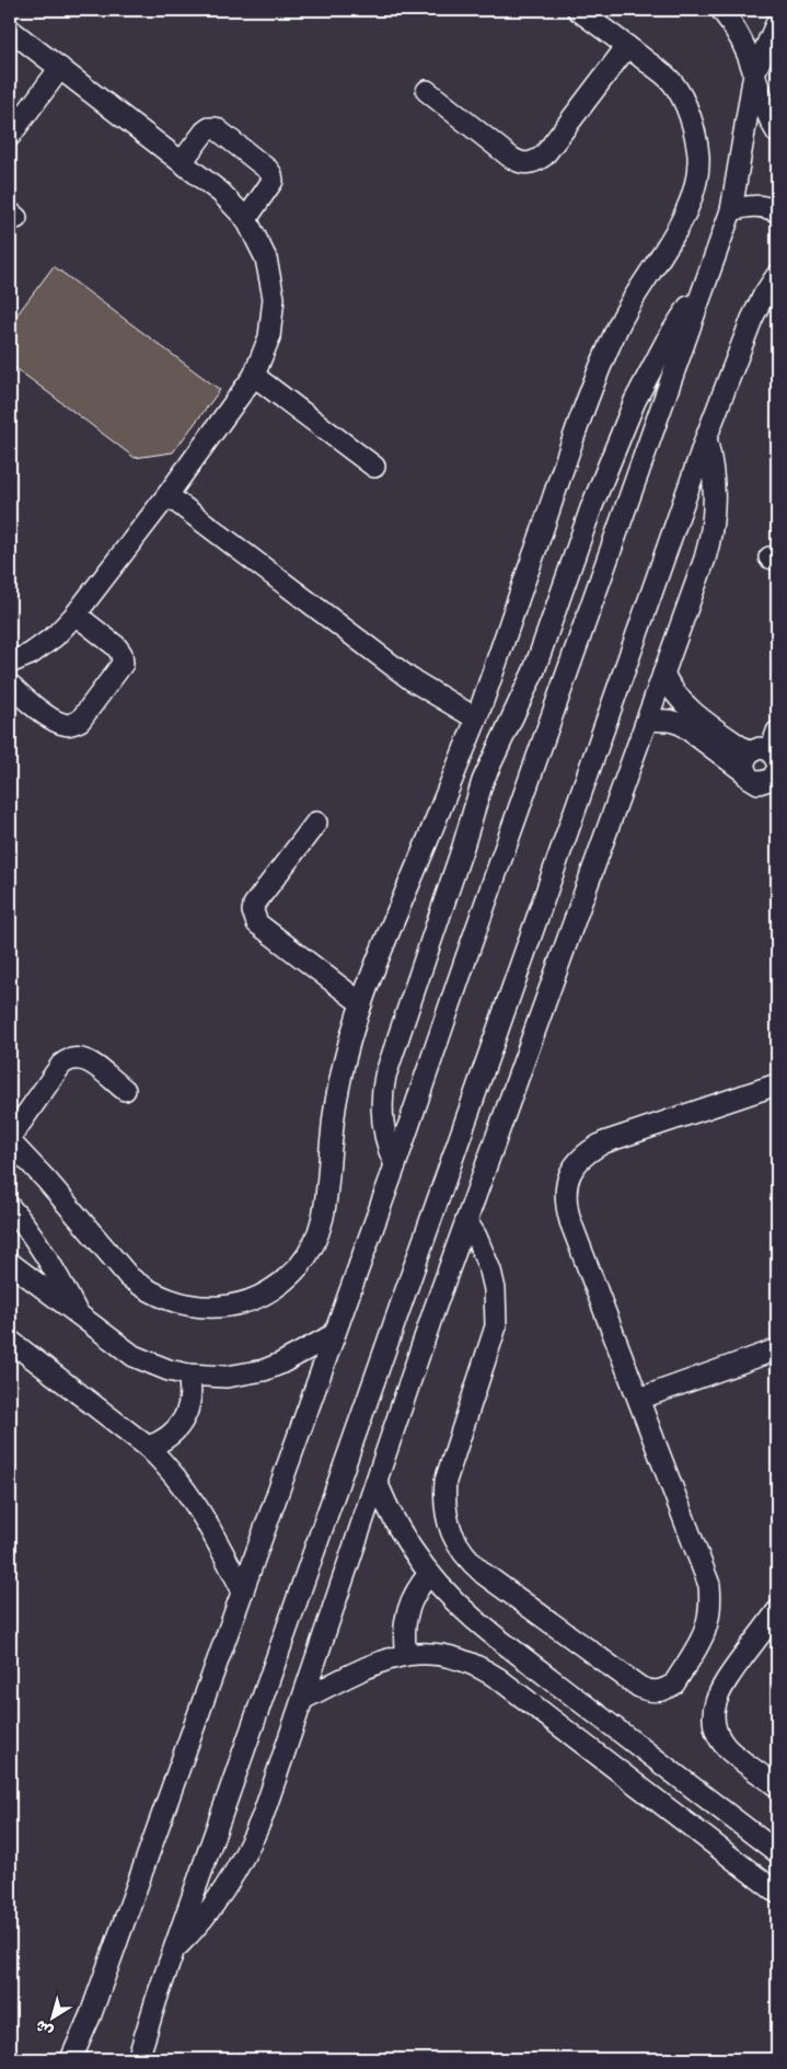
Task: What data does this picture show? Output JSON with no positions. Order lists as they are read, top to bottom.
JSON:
{
  "north": "bottom left"
}
